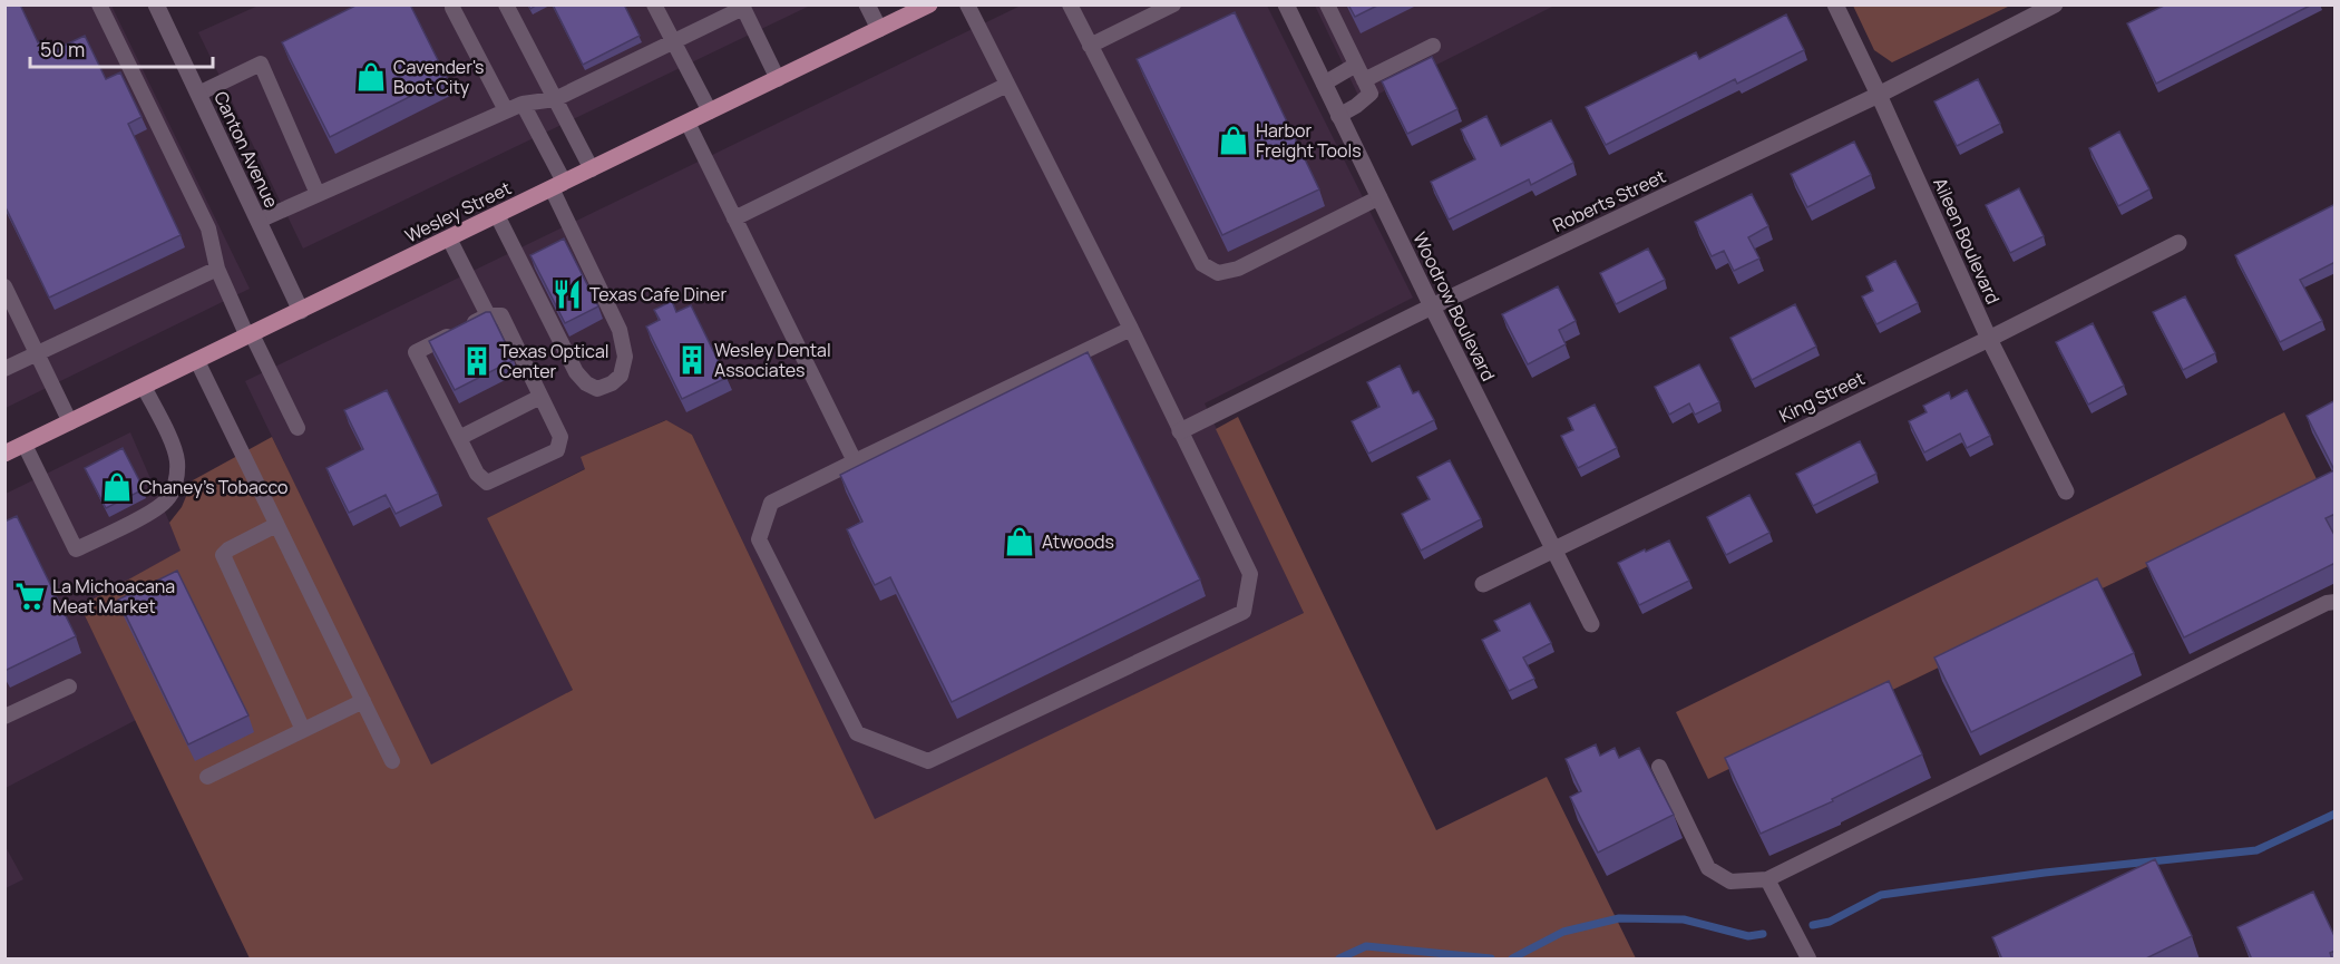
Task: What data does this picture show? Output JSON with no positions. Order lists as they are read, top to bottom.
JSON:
{
  "streets": {
    "main road": ["Wesley Street"],
    "street": [
      "Canton Avenue",
      "Roberts Street",
      "Aileen Boulevard",
      "Woodrow Boulevard",
      "King Street"
    ]
  },
  "crossings": [
    ["Canton Avenue", "Wesley Street"],
    ["Roberts Street", "Aileen Boulevard"],
    ["Roberts Street", "Woodrow Boulevard"],
    ["Aileen Boulevard", "King Street"],
    ["Woodrow Boulevard", "King Street"]
  ],
  "places": {
    "shop": [
      "Cavender's Boot City",
      "Harbor Freight Tools",
      "Chaney's Tobacco",
      "Atwoods"
    ],
    "restaurant": ["Texas Cafe Diner"],
    "building": ["Wesley Dental Associates", "Texas Optical Center"],
    "supermarket": ["La Michoacana Meat Market"]
  },
  "scale_bar": "50 m"
}
